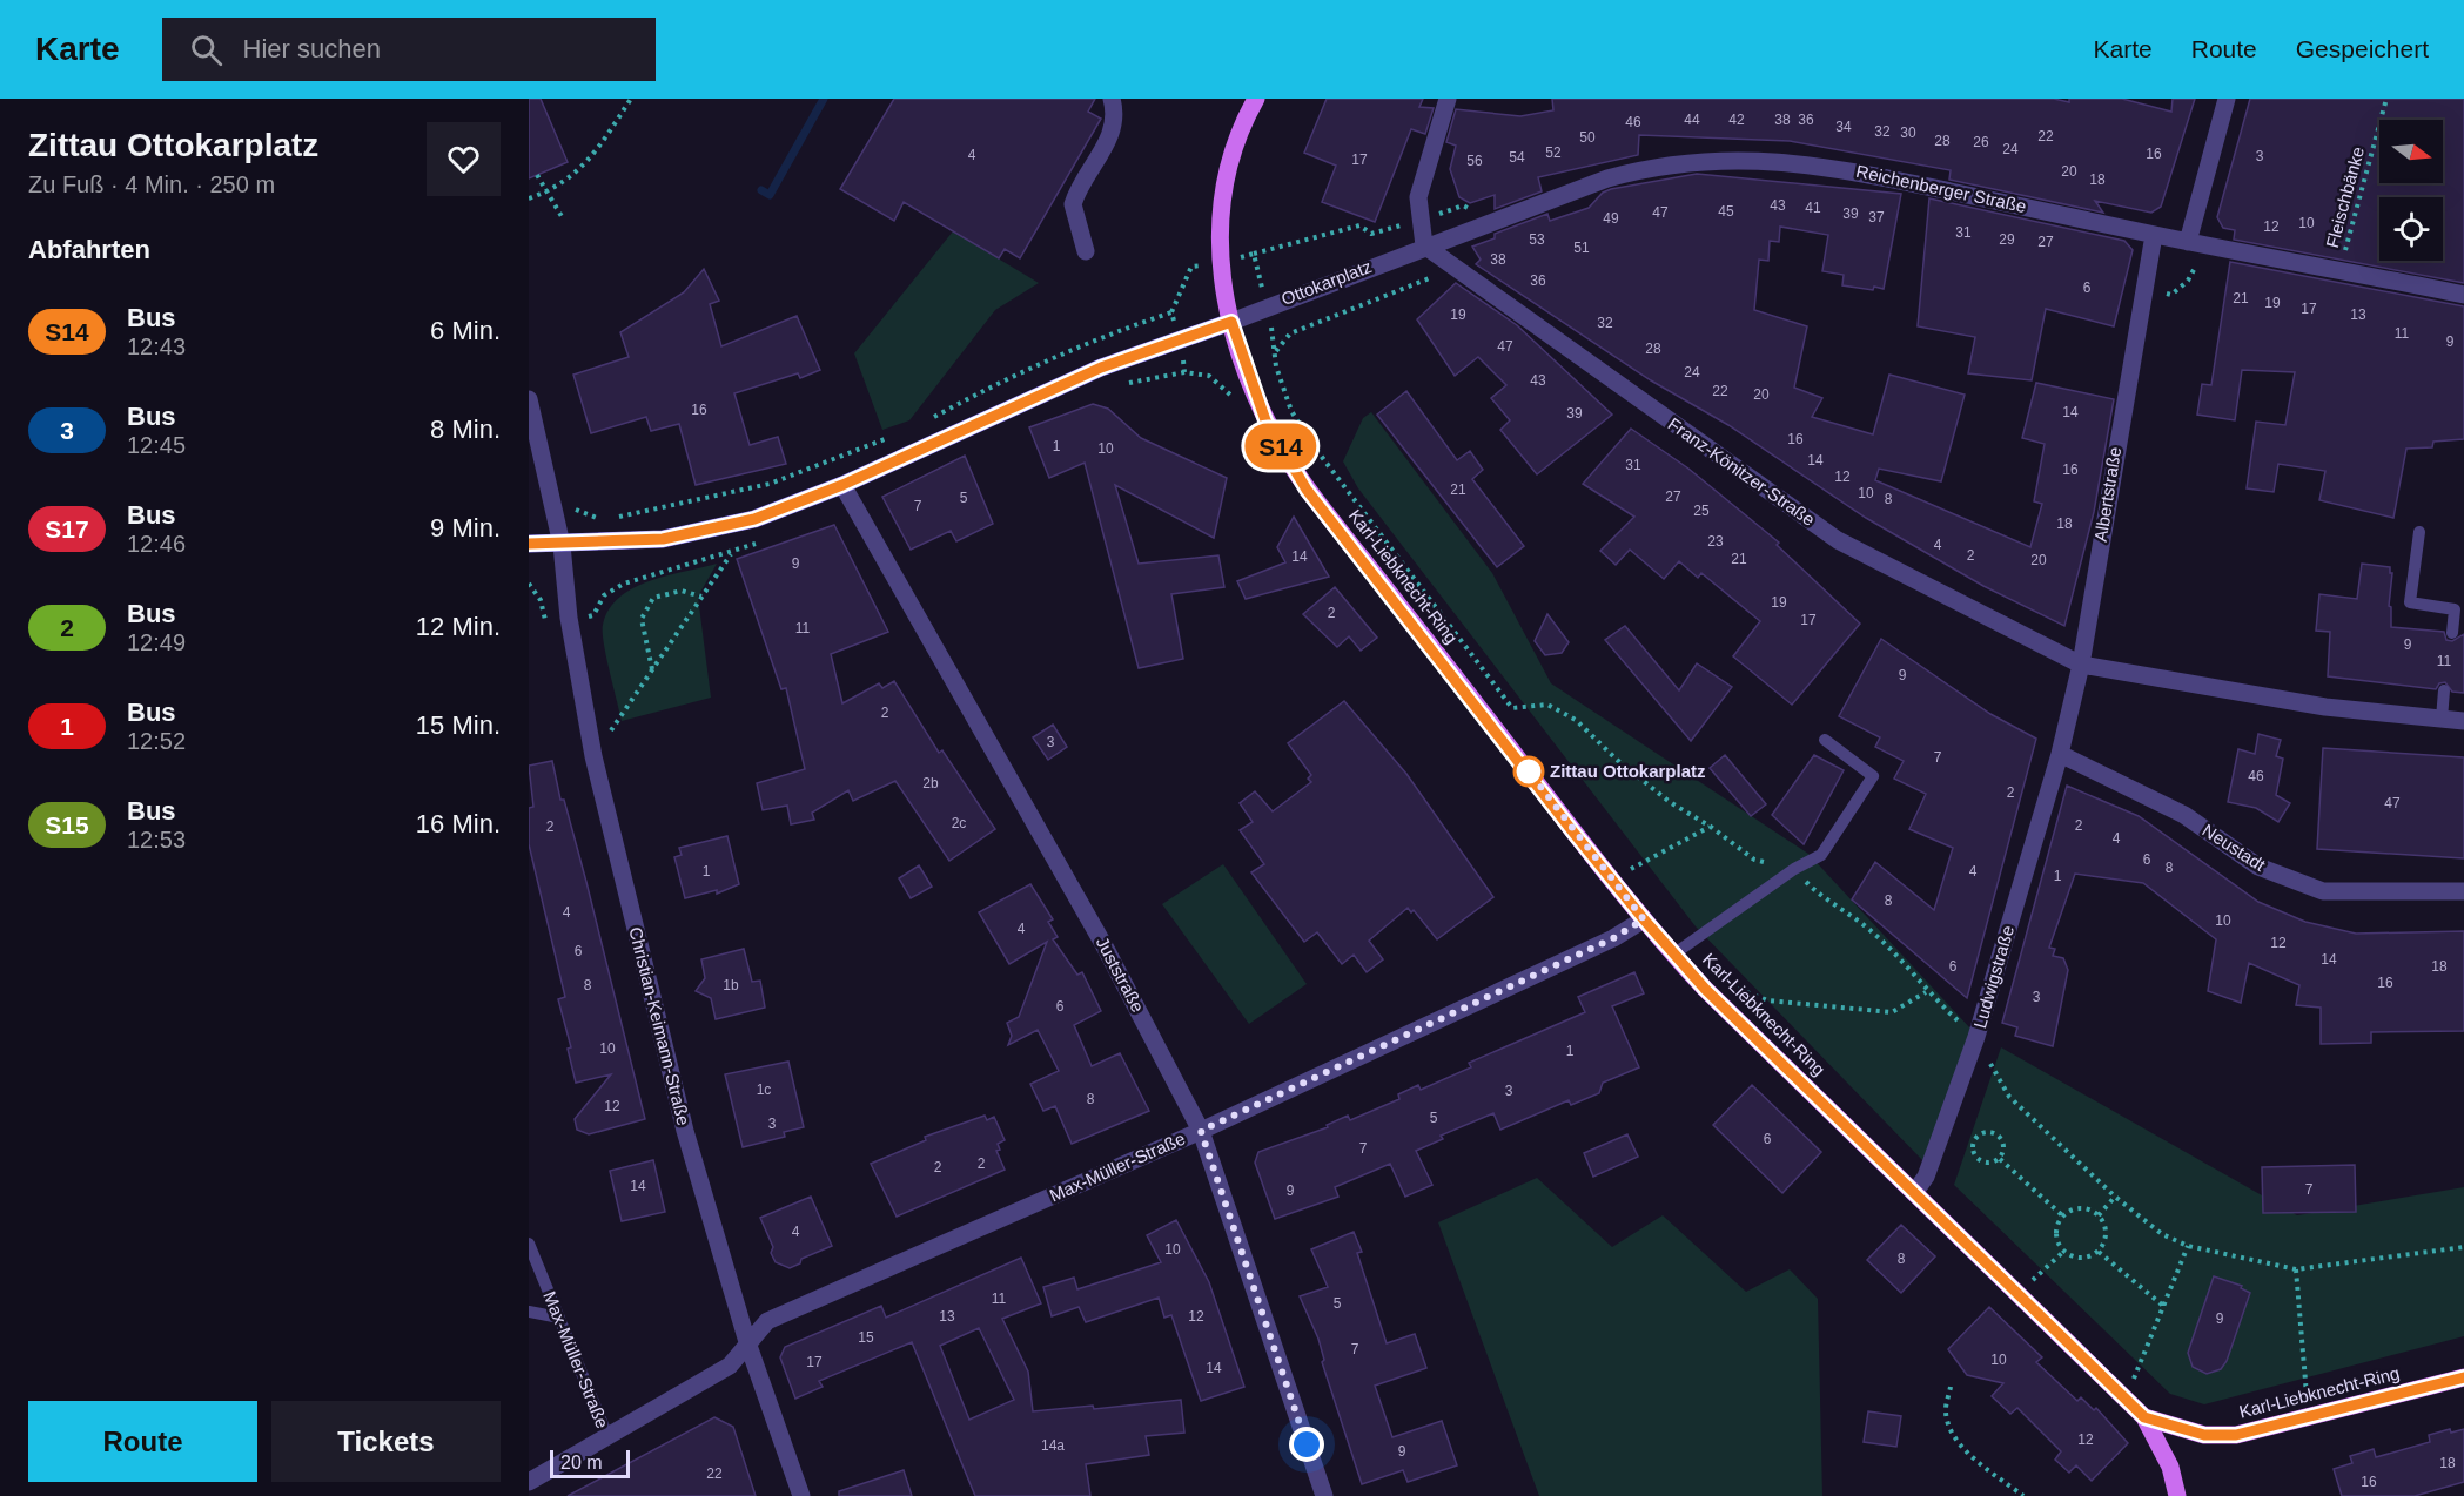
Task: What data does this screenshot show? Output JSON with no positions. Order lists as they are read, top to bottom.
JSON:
{
  "streets": {
    "main road": ["Karl-Liebknecht-Ring"],
    "street": [
      "Reichenberger Straße",
      "Ottokarplatz",
      "Franz-Könitzer-Straße",
      "Albertstraße",
      "Neustadt",
      "Juststraße",
      "Ludwigstraße",
      "Christian-Keimann-Straße",
      "Max-Müller-Straße"
    ],
    "path": ["Fleischbänke"]
  },
  "crossings": [
    ["Reichenberger Straße", "Fleischbänke"],
    ["Reichenberger Straße", "Ottokarplatz"],
    ["Reichenberger Straße", "Franz-Könitzer-Straße"],
    ["Reichenberger Straße", "Albertstraße"],
    ["Ottokarplatz", "Franz-Könitzer-Straße"],
    ["Ottokarplatz", "Karl-Liebknecht-Ring"],
    ["Franz-Könitzer-Straße", "Albertstraße"],
    ["Albertstraße", "Neustadt"],
    ["Albertstraße", "Ludwigstraße"],
    ["Karl-Liebknecht-Ring", "Ludwigstraße"],
    ["Karl-Liebknecht-Ring", "Max-Müller-Straße"],
    ["Neustadt", "Ludwigstraße"],
    ["Juststraße", "Max-Müller-Straße"],
    ["Christian-Keimann-Straße", "Max-Müller-Straße"]
  ],
  "places": ["Zittau Ottokarplatz"],
  "lines": ["bus line S14"],
  "house_numbers": [
    "44",
    "42",
    "38",
    "36",
    "46",
    "34",
    "32",
    "30",
    "22",
    "50",
    "28",
    "26",
    "24",
    "52",
    "16",
    "4",
    "3",
    "54",
    "17",
    "56",
    "20",
    "18",
    "43",
    "41",
    "45",
    "47",
    "39",
    "37",
    "49",
    "10",
    "12",
    "31",
    "53",
    "29",
    "27",
    "51",
    "38",
    "36",
    "6",
    "21",
    "19",
    "17",
    "19",
    "13",
    "32",
    "11",
    "9",
    "47",
    "28",
    "24",
    "43",
    "22",
    "20",
    "16",
    "14",
    "39",
    "16",
    "1",
    "10",
    "14",
    "31",
    "16",
    "12",
    "21",
    "10",
    "27",
    "5",
    "8",
    "7",
    "25",
    "18",
    "23",
    "4",
    "2",
    "14",
    "21",
    "20",
    "9",
    "19",
    "2",
    "17",
    "11",
    "9",
    "11",
    "9",
    "2",
    "3",
    "7",
    "46",
    "2b",
    "2",
    "47",
    "2c",
    "2",
    "2",
    "4",
    "6",
    "8",
    "1",
    "4",
    "1",
    "8",
    "4",
    "10",
    "4",
    "12",
    "6",
    "14",
    "6",
    "18",
    "16",
    "8",
    "1b",
    "3",
    "6",
    "10",
    "1",
    "1c",
    "3",
    "8",
    "12",
    "5",
    "3",
    "6",
    "7",
    "2",
    "2",
    "14",
    "7",
    "9",
    "4",
    "10",
    "8",
    "11",
    "5",
    "13",
    "12",
    "9",
    "15",
    "7",
    "10",
    "17",
    "14",
    "12",
    "14a",
    "9",
    "18",
    "22",
    "16"
  ],
  "scale_bar": "20 m",
  "north": "right",
  "page": {
    "header": "Karte",
    "search": "Hier suchen",
    "nav": ["Karte", "Route", "Gespeichert"],
    "heading": [
      ["Zittau Ottokarplatz", "Zu Fuß · 4 Min. · 250 m"],
      "Abfahrten"
    ],
    "on_map": "S14",
    "list": [
      {
        "mark": "S14",
        "name": "Bus",
        "note": "12:43",
        "value": "6 Min."
      },
      {
        "mark": "3",
        "name": "Bus",
        "note": "12:45",
        "value": "8 Min."
      },
      {
        "mark": "S17",
        "name": "Bus",
        "note": "12:46",
        "value": "9 Min."
      },
      {
        "mark": "2",
        "name": "Bus",
        "note": "12:49",
        "value": "12 Min."
      },
      {
        "mark": "1",
        "name": "Bus",
        "note": "12:52",
        "value": "15 Min."
      },
      {
        "mark": "S15",
        "name": "Bus",
        "note": "12:53",
        "value": "16 Min."
      }
    ],
    "buttons": ["Route", "Tickets"],
    "scale": "20 m"
  }
}
